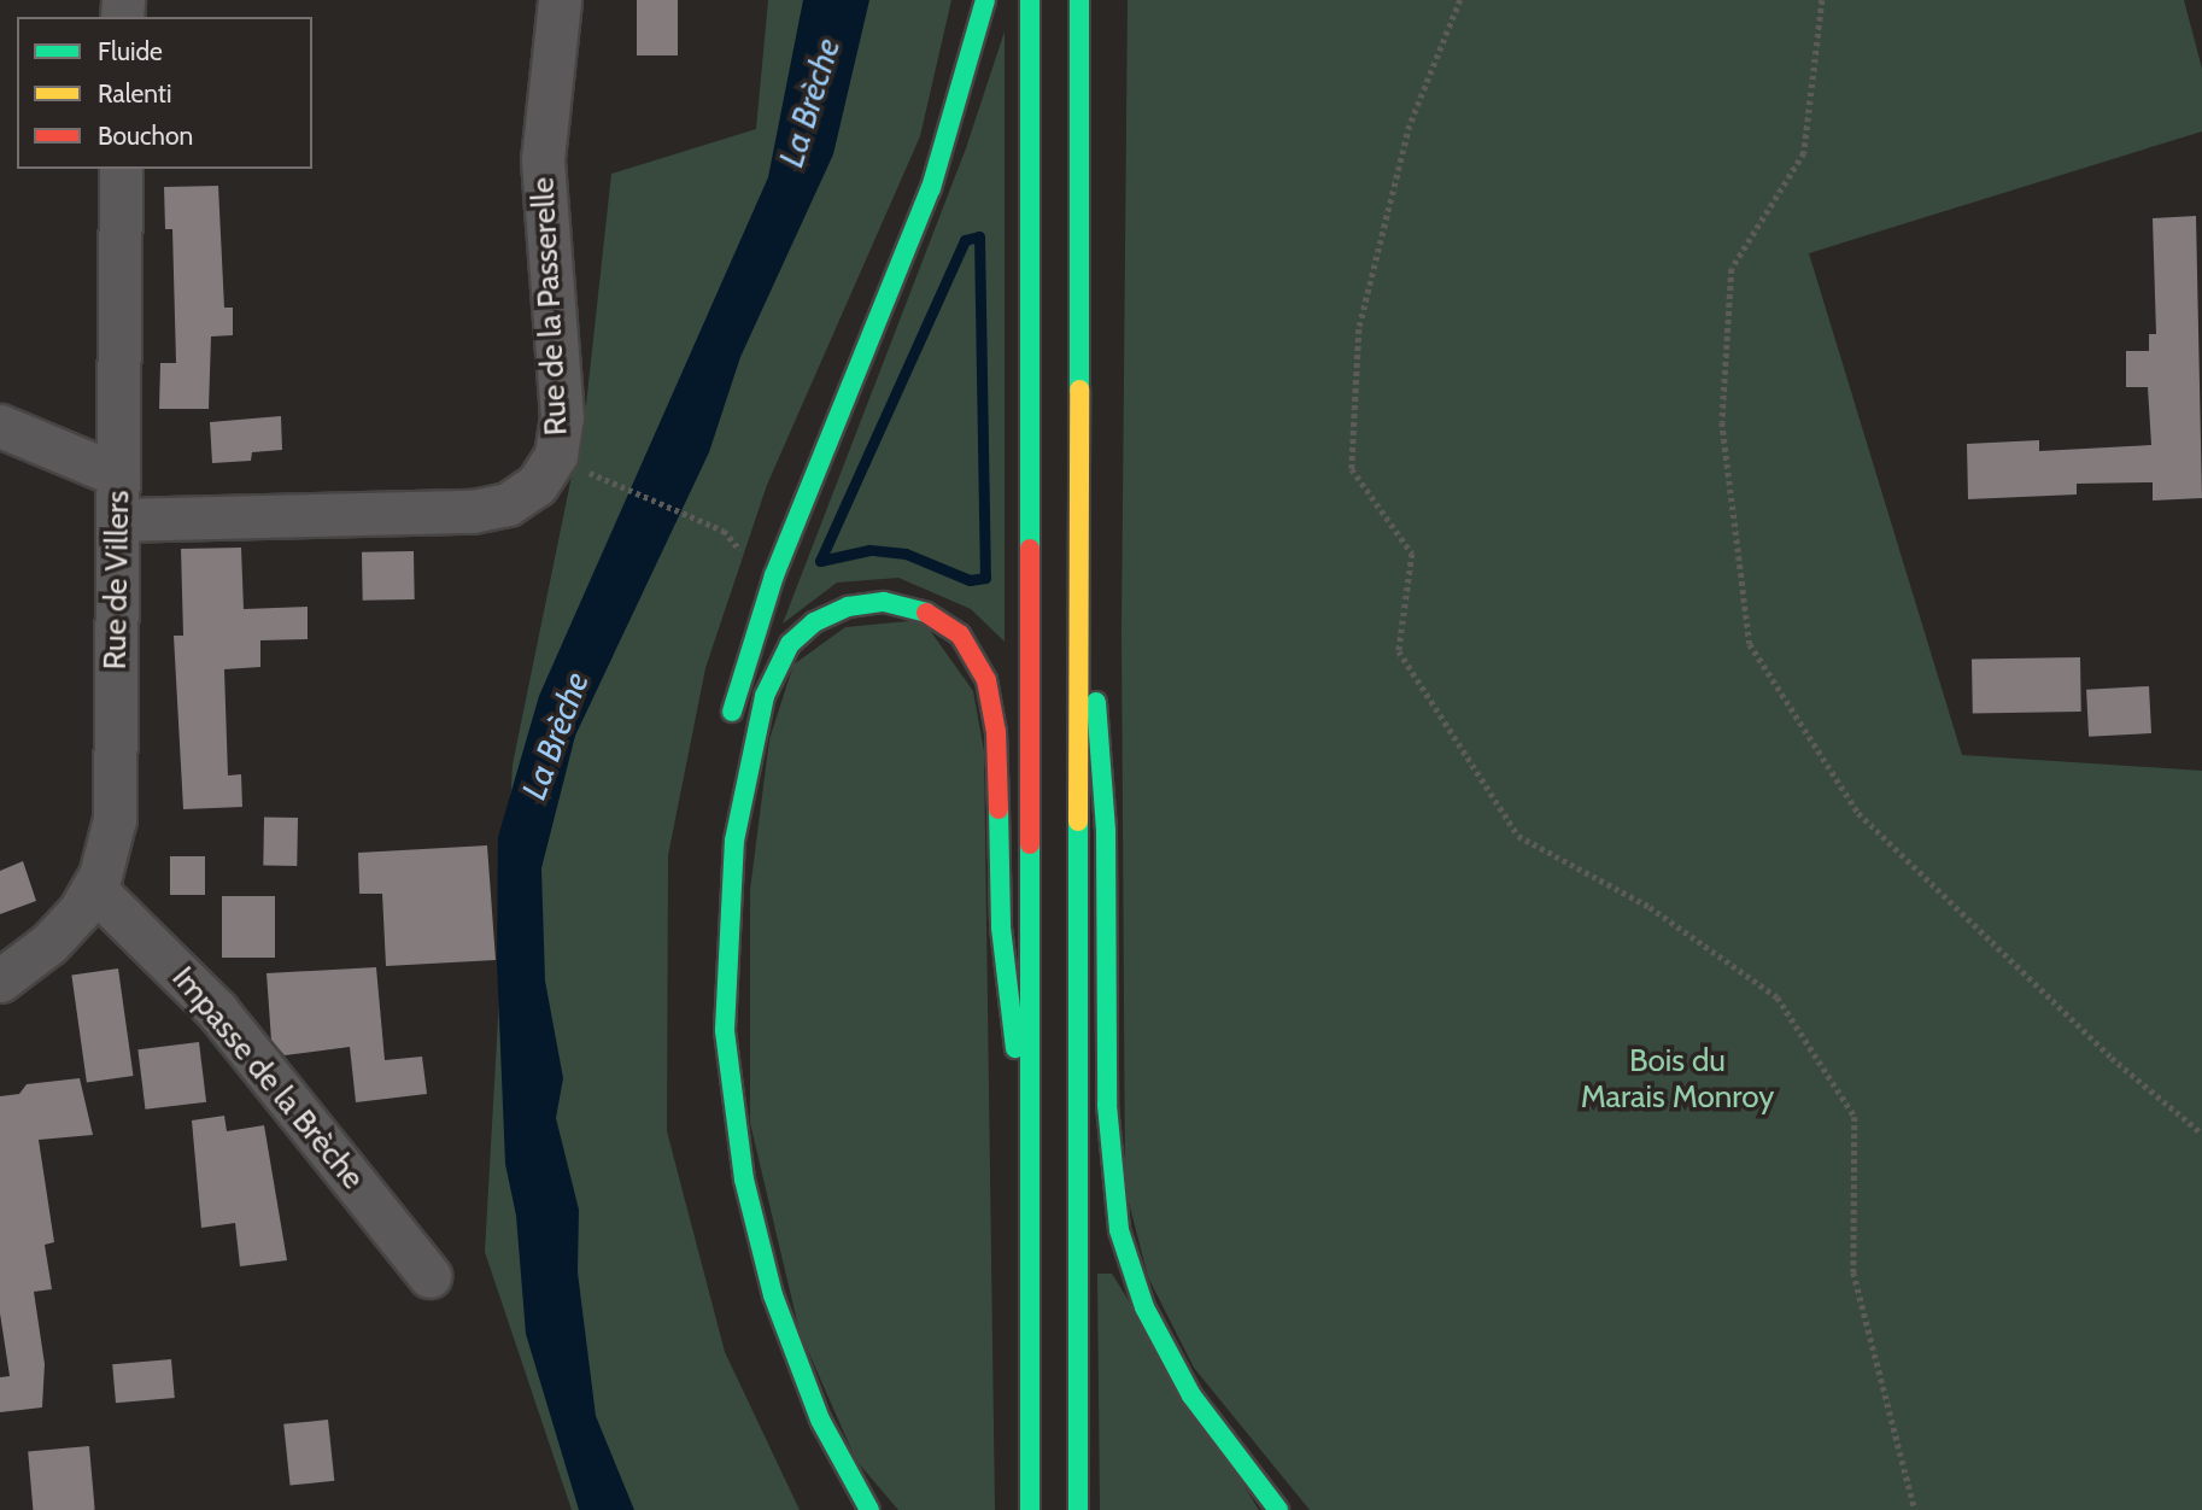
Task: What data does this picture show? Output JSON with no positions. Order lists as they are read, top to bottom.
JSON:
{
  "streets": {
    "street": ["Rue de la Passerelle", "Rue de Villers", "Impasse de la Brèche"]
  },
  "crossings": [
    ["Rue de la Passerelle", "Rue de Villers"],
    ["Rue de Villers", "Impasse de la Brèche"]
  ],
  "water": ["La Brèche"],
  "parks": ["Bois du Marais Monroy"],
  "legend": ["Fluide", "Ralenti", "Bouchon"]
}
